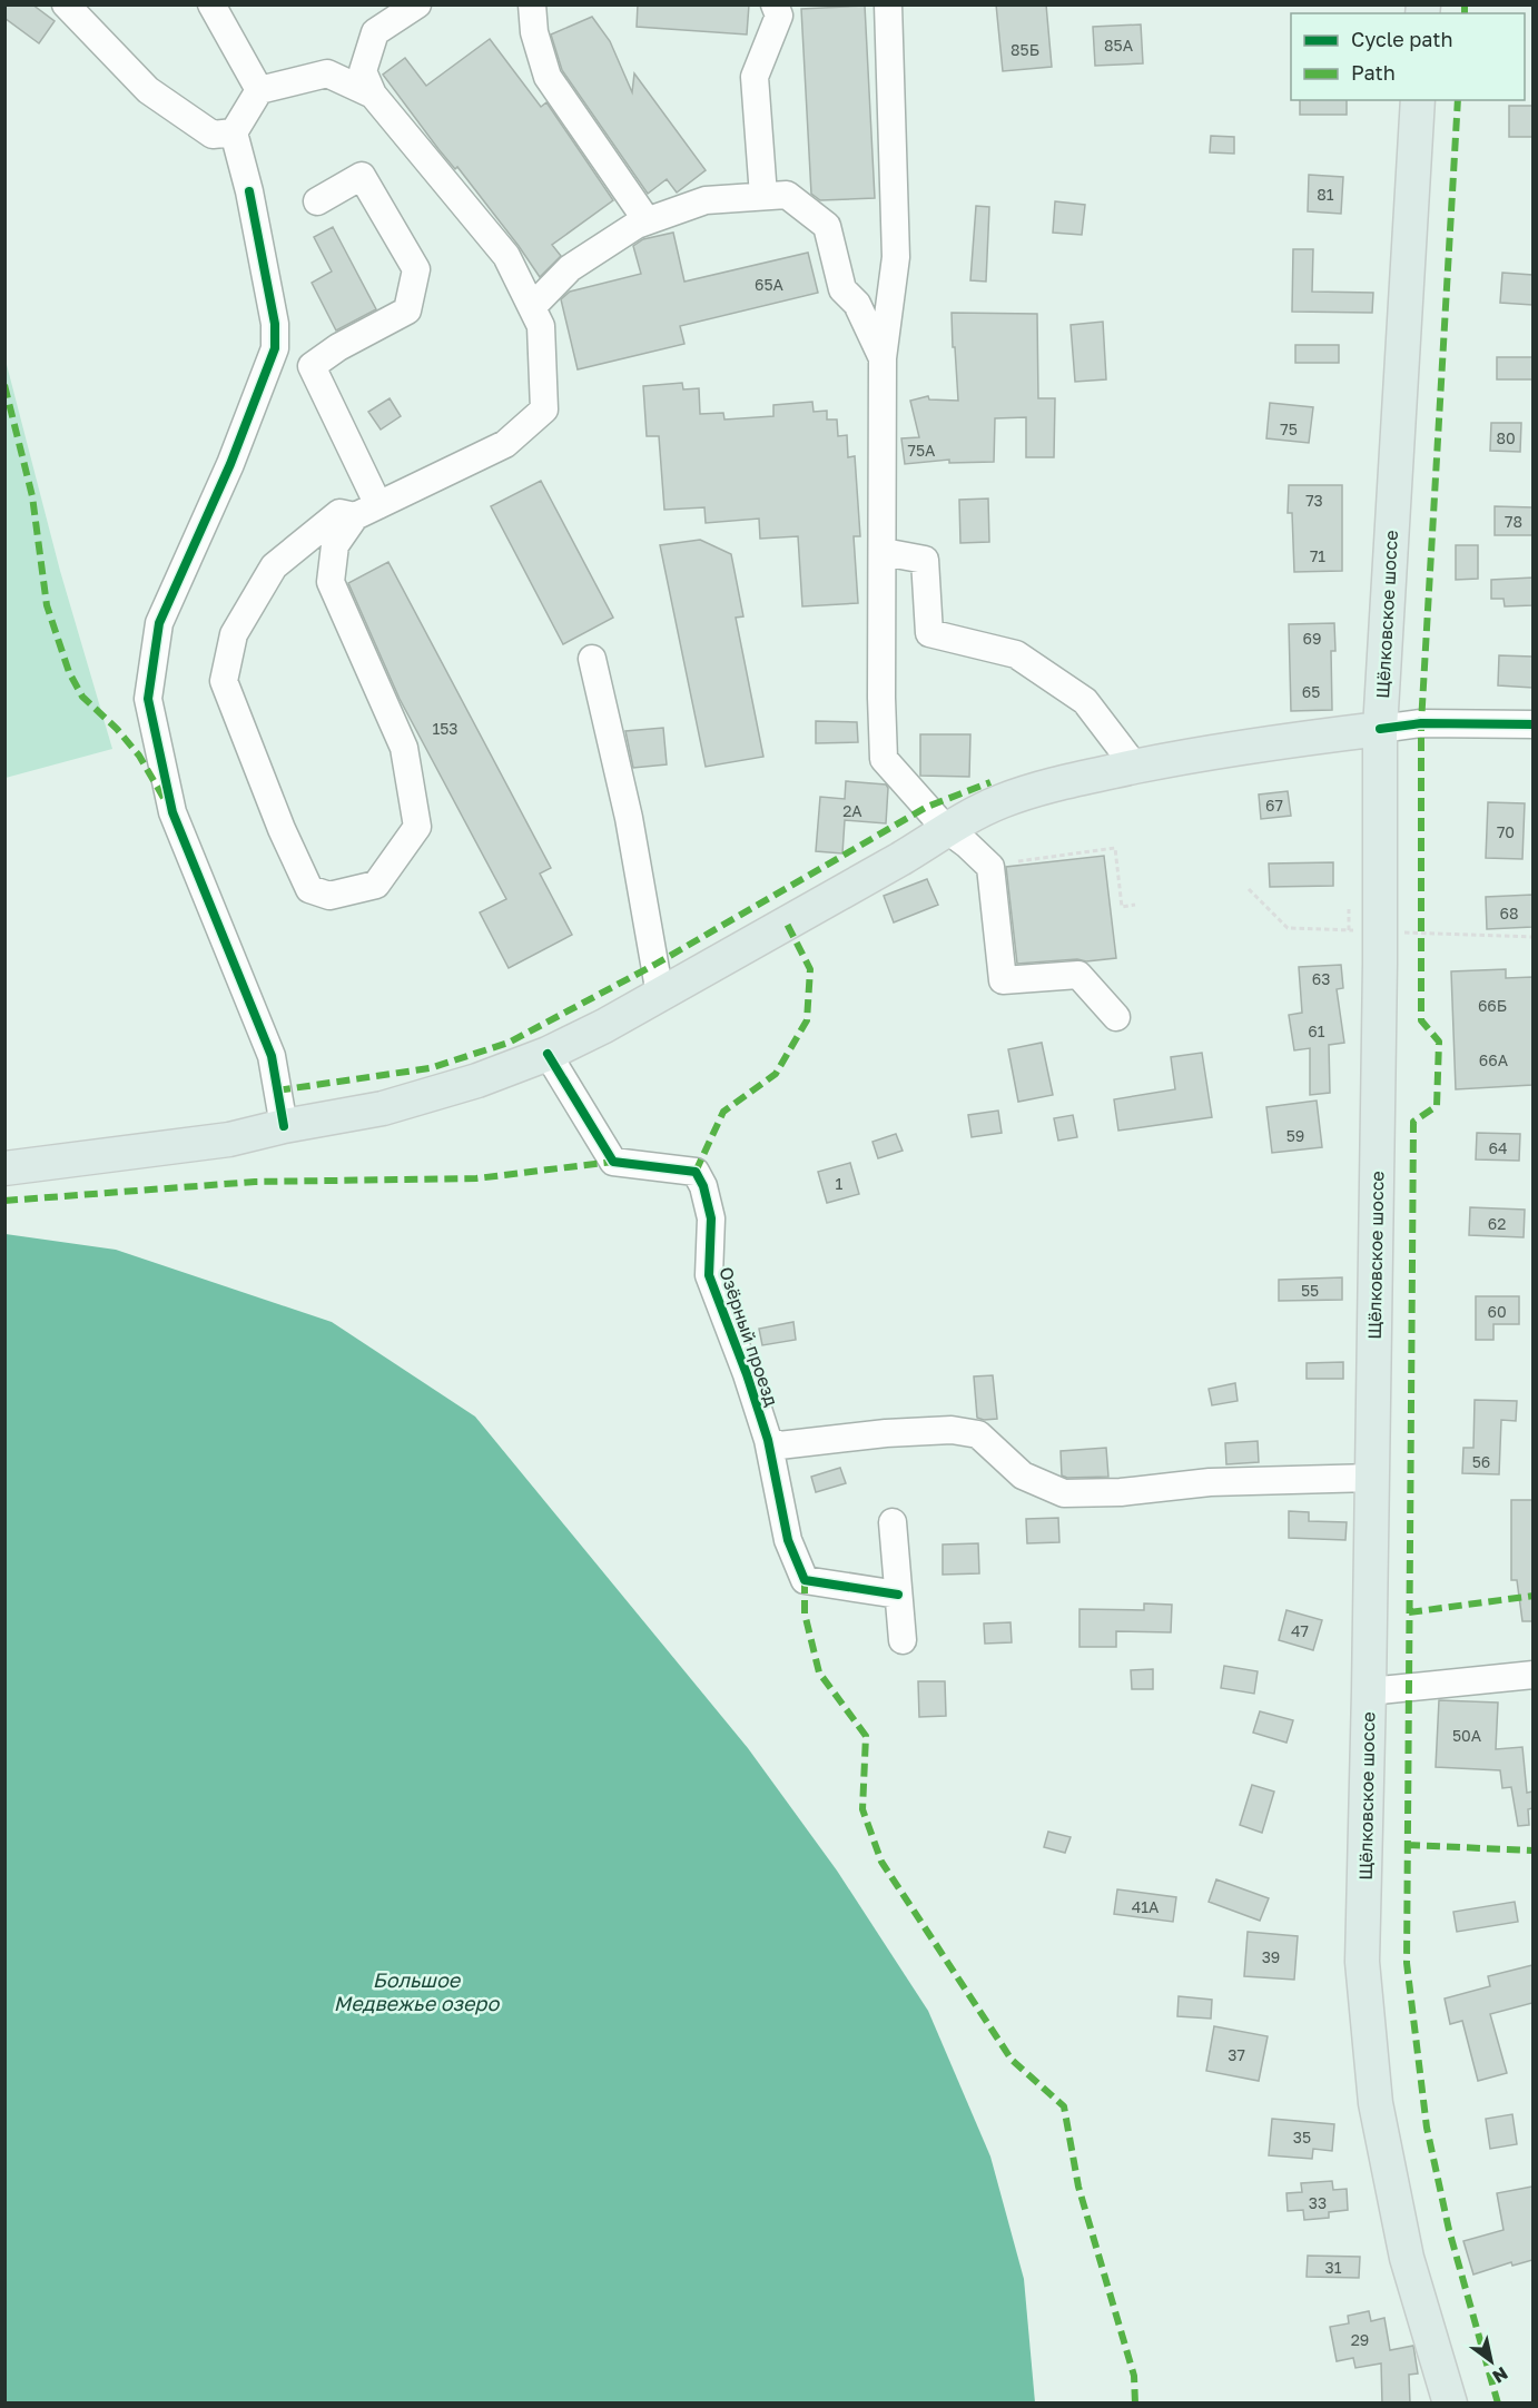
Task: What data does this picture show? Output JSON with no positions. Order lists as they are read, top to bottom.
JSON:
{
  "streets": {
    "main road": ["Щёлковское шоссе"],
    "street": ["Озёрный проезд"]
  },
  "water": ["Большое Медвежье озеро"],
  "house_numbers": [
    "85А",
    "85Б",
    "81",
    "65А",
    "75",
    "80",
    "75А",
    "73",
    "78",
    "71",
    "69",
    "65",
    "153",
    "67",
    "2А",
    "70",
    "68",
    "63",
    "66Б",
    "61",
    "66А",
    "59",
    "64",
    "1",
    "62",
    "55",
    "60",
    "56",
    "47",
    "50А",
    "41А",
    "39",
    "37",
    "35",
    "33",
    "31",
    "29"
  ],
  "legend": ["Cycle path", "Path"],
  "north": "bottom right"
}
